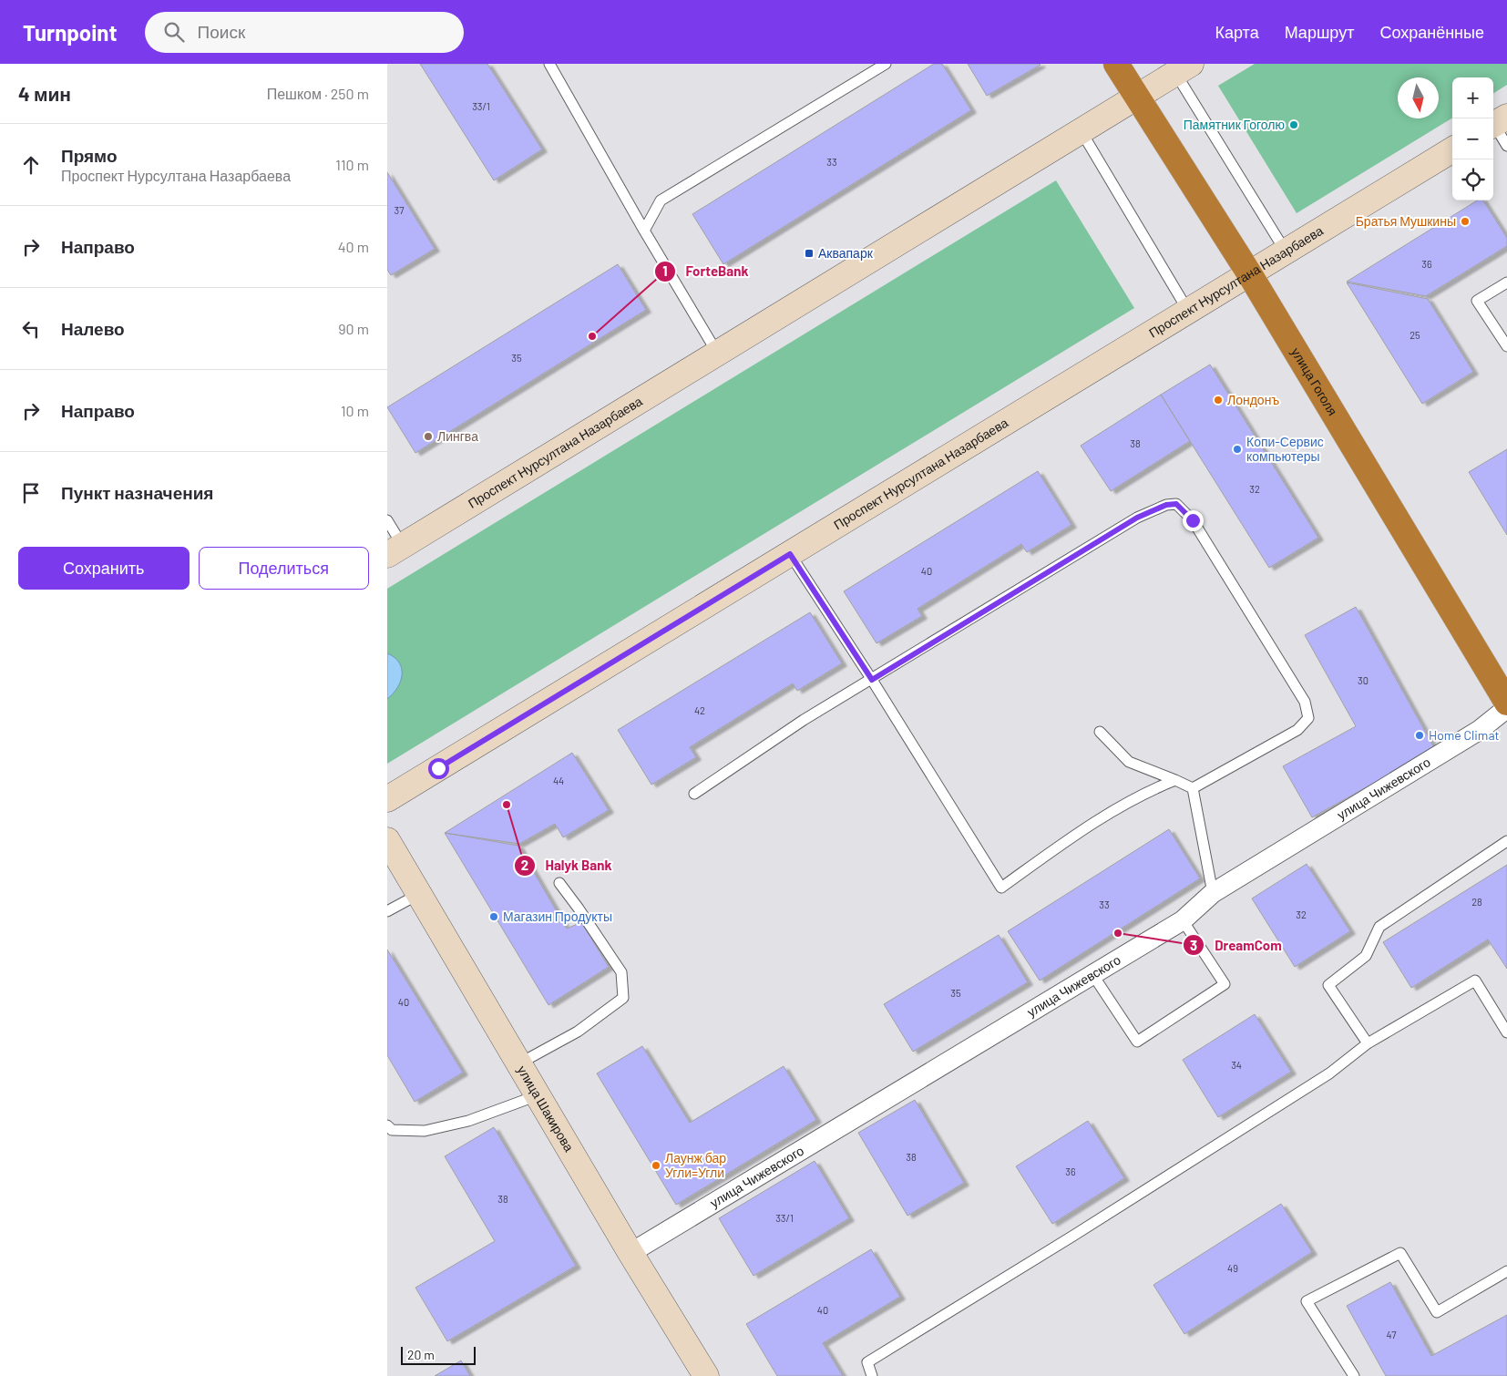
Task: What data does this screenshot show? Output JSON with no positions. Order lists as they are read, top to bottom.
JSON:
{
  "streets": {
    "highway": ["улица Гоголя"],
    "main road": ["Проспект Нурсултана Назарбаева", "улица Шакирова"],
    "street": ["улица Чижевского"]
  },
  "crossings": [
    ["Проспект Нурсултана Назарбаева", "улица Гоголя"],
    ["улица Чижевского", "улица Шакирова"]
  ],
  "places": {
    "other": [
      "Памятник Гоголю",
      "Братья Мушкины",
      "ForteBank",
      "Лондонъ",
      "Лингва",
      "Копи-Сервис компьютеры",
      "Home Climat",
      "Halyk Bank",
      "Магазин Продукты",
      "DreamCom",
      "Лаунж бар Угли=Угли"
    ],
    "transit": ["Аквапарк"]
  },
  "house_numbers": [
    "33/1",
    "33",
    "37",
    "36",
    "25",
    "35",
    "38",
    "32",
    "40",
    "30",
    "42",
    "44",
    "28",
    "33",
    "32",
    "35",
    "40",
    "34",
    "38",
    "36",
    "38",
    "33/1",
    "49",
    "40",
    "47"
  ],
  "scale_bar": "20 m",
  "north": "bottom",
  "page": {
    "header": "Turnpoint",
    "search": "Поиск",
    "nav": ["Карта", "Маршрут", "Сохранённые"],
    "heading": ["4 мин", "Пешком · 250 m"],
    "map_buttons": ["+", "−"],
    "list": [
      ["Прямо", "Проспект Нурсултана Назарбаева", "110 m"],
      ["Направо", "40 m"],
      ["Налево", "90 m"],
      ["Направо", "10 m"],
      "Пункт назначения"
    ],
    "buttons": ["Сохранить", "Поделиться"],
    "scale": "20 m"
  }
}
